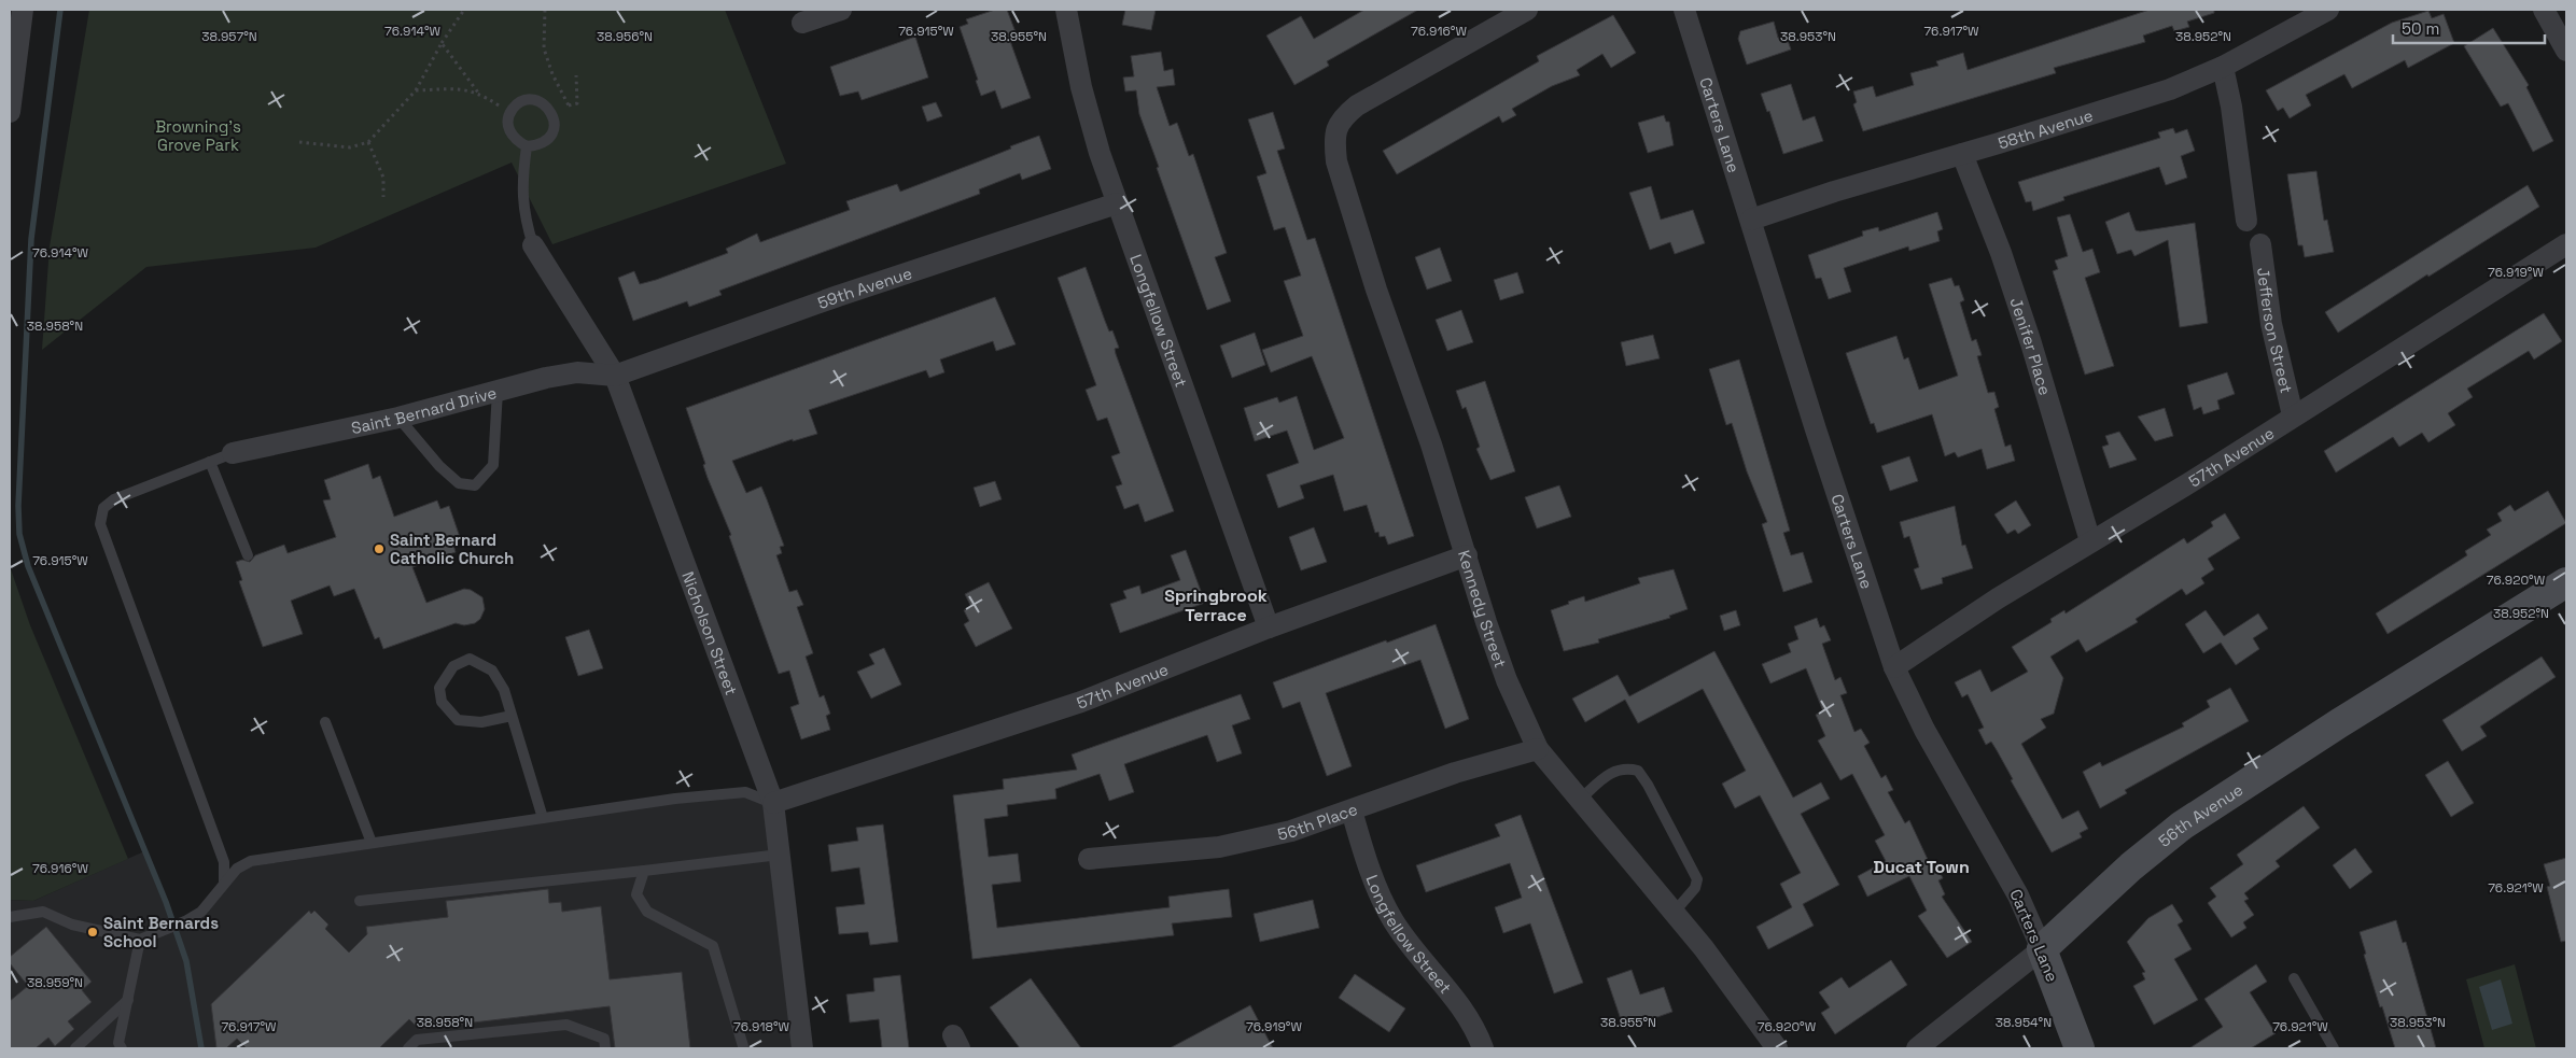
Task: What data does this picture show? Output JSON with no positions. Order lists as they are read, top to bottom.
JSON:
{
  "streets": {
    "street": [
      "Carters Lane",
      "58th Avenue",
      "59th Avenue",
      "Longfellow Street",
      "Jefferson Street",
      "Jenifer Place",
      "Saint Bernard Drive",
      "57th Avenue",
      "Kennedy Street",
      "Nicholson Street",
      "56th Avenue",
      "56th Place"
    ]
  },
  "crossings": [
    ["Carters Lane", "58th Avenue"],
    ["Carters Lane", "57th Avenue"],
    ["Carters Lane", "56th Avenue"],
    ["58th Avenue", "Jenifer Place"],
    ["59th Avenue", "Longfellow Street"],
    ["59th Avenue", "Saint Bernard Drive"],
    ["59th Avenue", "Nicholson Street"],
    ["Longfellow Street", "57th Avenue"],
    ["Longfellow Street", "56th Place"],
    ["Jefferson Street", "57th Avenue"],
    ["Jenifer Place", "57th Avenue"],
    ["Saint Bernard Drive", "Nicholson Street"],
    ["57th Avenue", "Kennedy Street"],
    ["57th Avenue", "Nicholson Street"],
    ["Kennedy Street", "56th Place"]
  ],
  "districts": ["Springbrook Terrace", "Ducat Town"],
  "parks": ["Browning's Grove Park"],
  "places": ["Saint Bernard Catholic Church", "Saint Bernards School"],
  "scale_bar": "50 m",
  "coordinates": [
    "76.914°W",
    "76.915°W",
    "76.916°W",
    "76.917°W",
    "38.952°N",
    "38.957°N",
    "38.956°N",
    "38.955°N",
    "38.953°N",
    "76.919°W",
    "38.958°N",
    "76.920°W",
    "76.921°W",
    "38.959°N",
    "38.954°N",
    "76.918°W"
  ]
}
